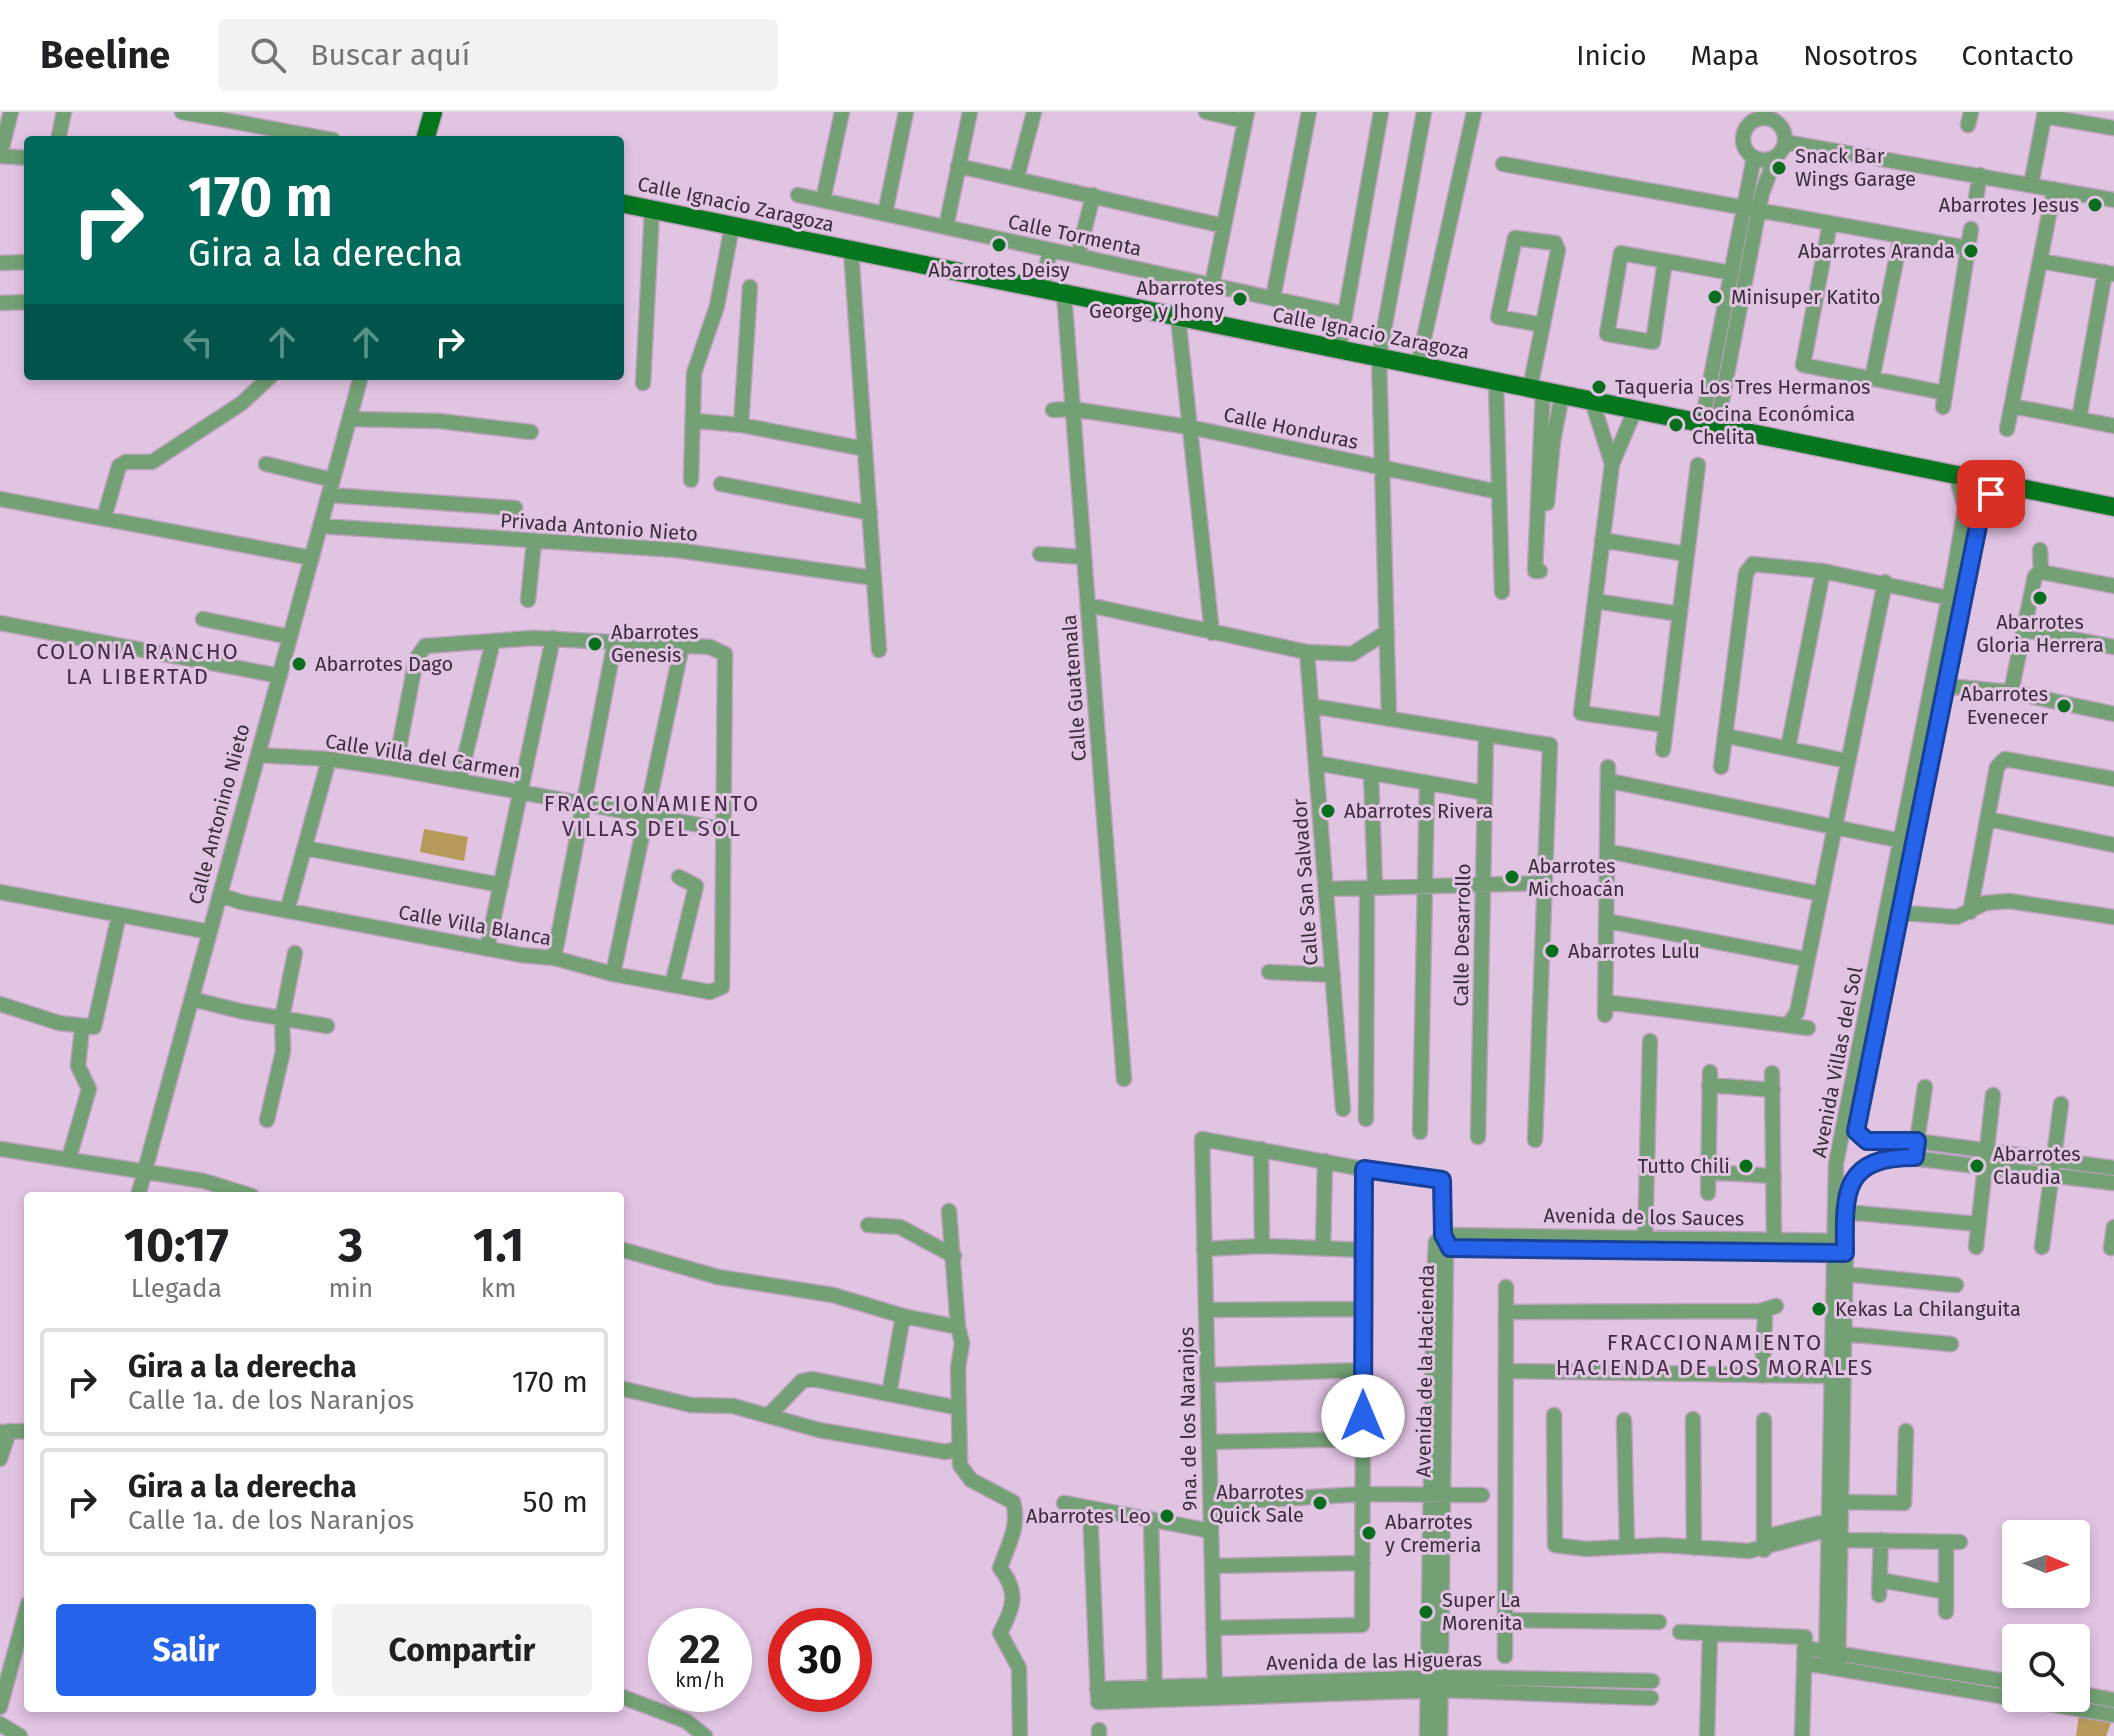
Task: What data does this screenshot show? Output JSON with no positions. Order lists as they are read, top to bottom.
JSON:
{
  "streets": {
    "main road": ["Calle Ignacio Zaragoza"],
    "street": [
      "Calle Tormenta",
      "Calle Honduras",
      "Privada Antonio Nieto",
      "Calle Guatemala",
      "Calle Villa del Carmen",
      "Calle Antonino Nieto",
      "Calle San Salvador",
      "Calle Villa Blanca",
      "Calle Desarrollo",
      "Avenida Villas del Sol",
      "Avenida de los Sauces",
      "Avenida de la Hacienda",
      "9na. de los Naranjos",
      "Avenida de las Higueras"
    ]
  },
  "crossings": [
    ["Calle Ignacio Zaragoza", "Calle Guatemala"],
    ["Calle Ignacio Zaragoza", "Avenida Villas del Sol"],
    ["Calle Tormenta", "Calle Guatemala"],
    ["Calle Honduras", "Calle Guatemala"],
    ["Privada Antonio Nieto", "Calle Antonino Nieto"],
    ["Calle Villa del Carmen", "Calle Antonino Nieto"],
    ["Calle Antonino Nieto", "Calle Villa Blanca"],
    ["Avenida Villas del Sol", "Avenida de los Sauces"],
    ["Avenida de los Sauces", "Avenida de la Hacienda"],
    ["Avenida de la Hacienda", "Avenida de las Higueras"],
    ["9na. de los Naranjos", "Avenida de las Higueras"]
  ],
  "districts": ["COLONIA RANCHO LA LIBERTAD", "FRACCIONAMIENTO VILLAS DEL SOL", "FRACCIONAMIENTO HACIENDA DE LOS MORALES"],
  "places": [
    "Snack Bar Wings Garage",
    "Abarrotes Jesus",
    "Abarrotes Deisy",
    "Abarrotes Aranda",
    "Minisuper Katito",
    "Abarrotes George y Jhony",
    "Taqueria Los Tres Hermanos",
    "Cocina Económica Chelita",
    "Abarrotes Gloria Herrera",
    "Abarrotes Genesis",
    "Abarrotes Dago",
    "Abarrotes Evenecer",
    "Abarrotes Rivera",
    "Abarrotes Michoacán",
    "Abarrotes Lulu",
    "Tutto Chili",
    "Abarrotes Claudia",
    "Kekas La Chilanguita",
    "Abarrotes Quick Sale",
    "Abarrotes Leo",
    "Abarrotes y Cremeria",
    "Super La Morenita"
  ],
  "north": "right",
  "page": {
    "header": "Beeline",
    "search": "Buscar aquí",
    "nav": [
      "Inicio",
      "Mapa",
      "Nosotros",
      "Contacto"
    ],
    "turn": ["170 m", "Gira a la derecha"],
    "eta": [
      "10:17",
      "Llegada",
      "3",
      "min",
      "1.1",
      "km"
    ],
    "list": [
      {
        "name": "Gira a la derecha",
        "note": "Calle 1a. de los Naranjos",
        "value": "170 m"
      },
      {
        "name": "Gira a la derecha",
        "note": "Calle 1a. de los Naranjos",
        "value": "50 m"
      }
    ],
    "buttons": ["Salir", "Compartir"],
    "speed": "22 km/h",
    "limit": "30"
  }
}
